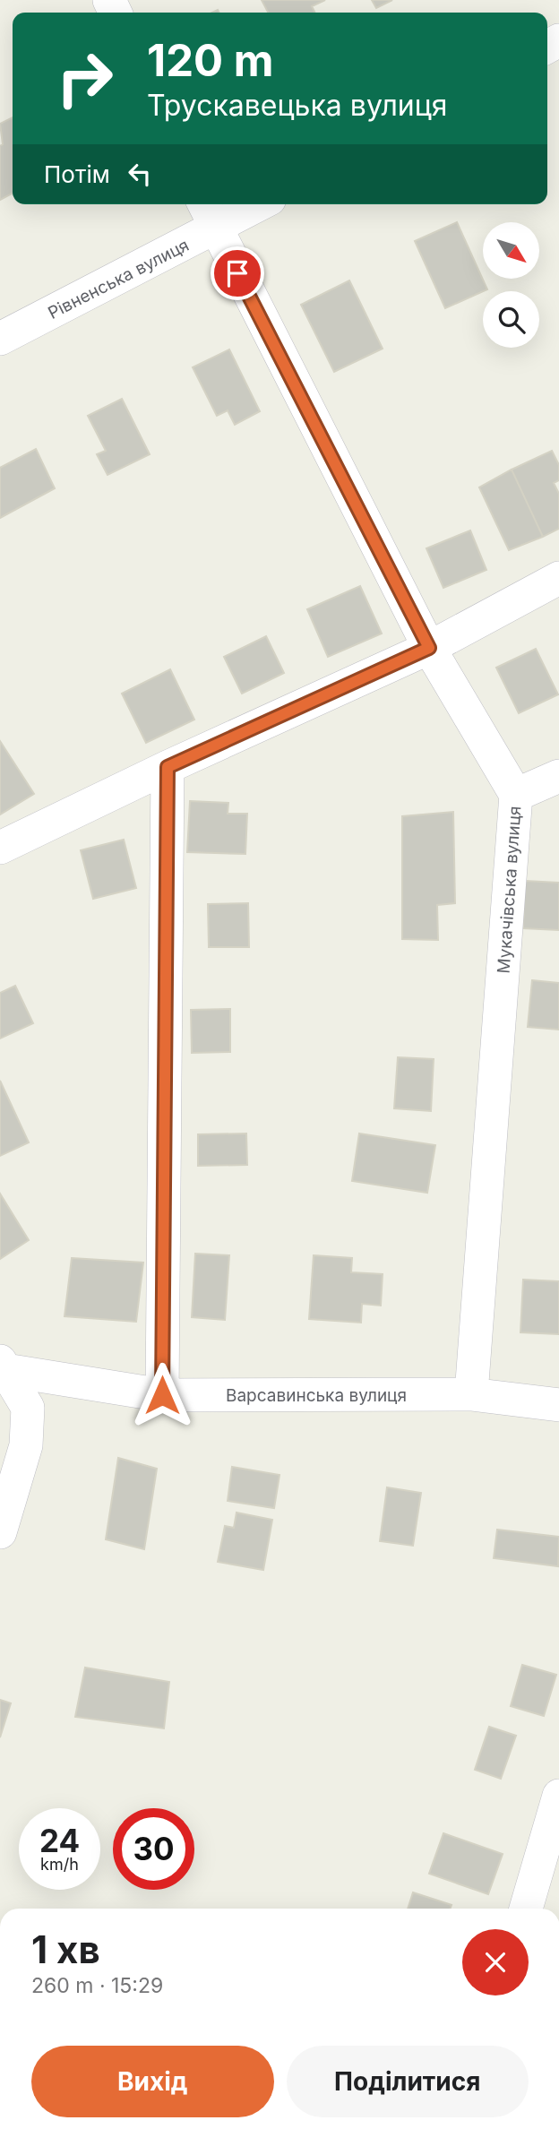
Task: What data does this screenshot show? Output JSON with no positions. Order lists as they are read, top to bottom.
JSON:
{
  "streets": {
    "street": ["Рівненська вулиця", "Мукачівська вулиця", "Варсавинська вулиця"]
  },
  "crossings": [
    ["Рівненська вулиця", "Мукачівська вулиця"],
    ["Мукачівська вулиця", "Варсавинська вулиця"]
  ],
  "north": "bottom right",
  "page": {
    "turn": ["120 m", "Трускавецька вулиця"],
    "then": "Потім",
    "speed": "24 km/h",
    "limit": "30",
    "heading": ["1 хв", "260 m · 15:29"],
    "buttons": ["Вихід", "Поділитися"]
  }
}
